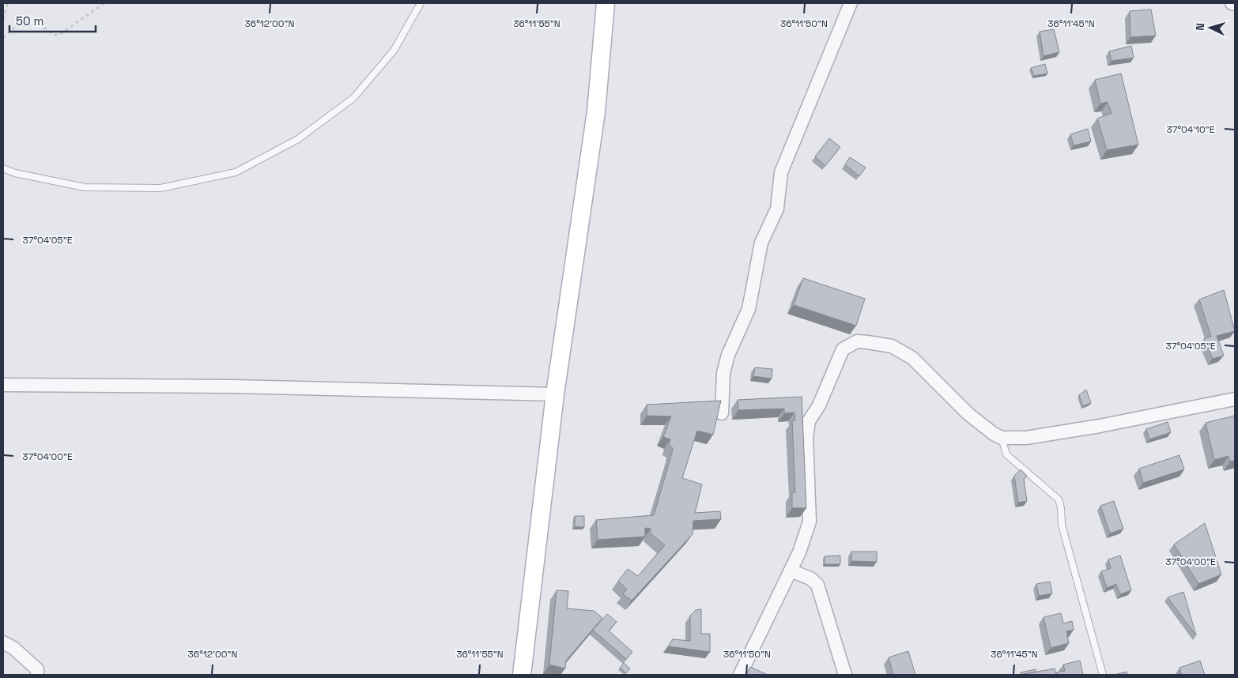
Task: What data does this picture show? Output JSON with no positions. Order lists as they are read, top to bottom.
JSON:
{
  "scale_bar": "50 m",
  "north": "left",
  "coordinates": [
    "36°12'00\"N",
    "36°11'55\"N",
    "36°11'50\"N",
    "36°11'45\"N",
    "37°04'10\"E",
    "37°04'05\"E",
    "37°04'00\"E"
  ]
}
